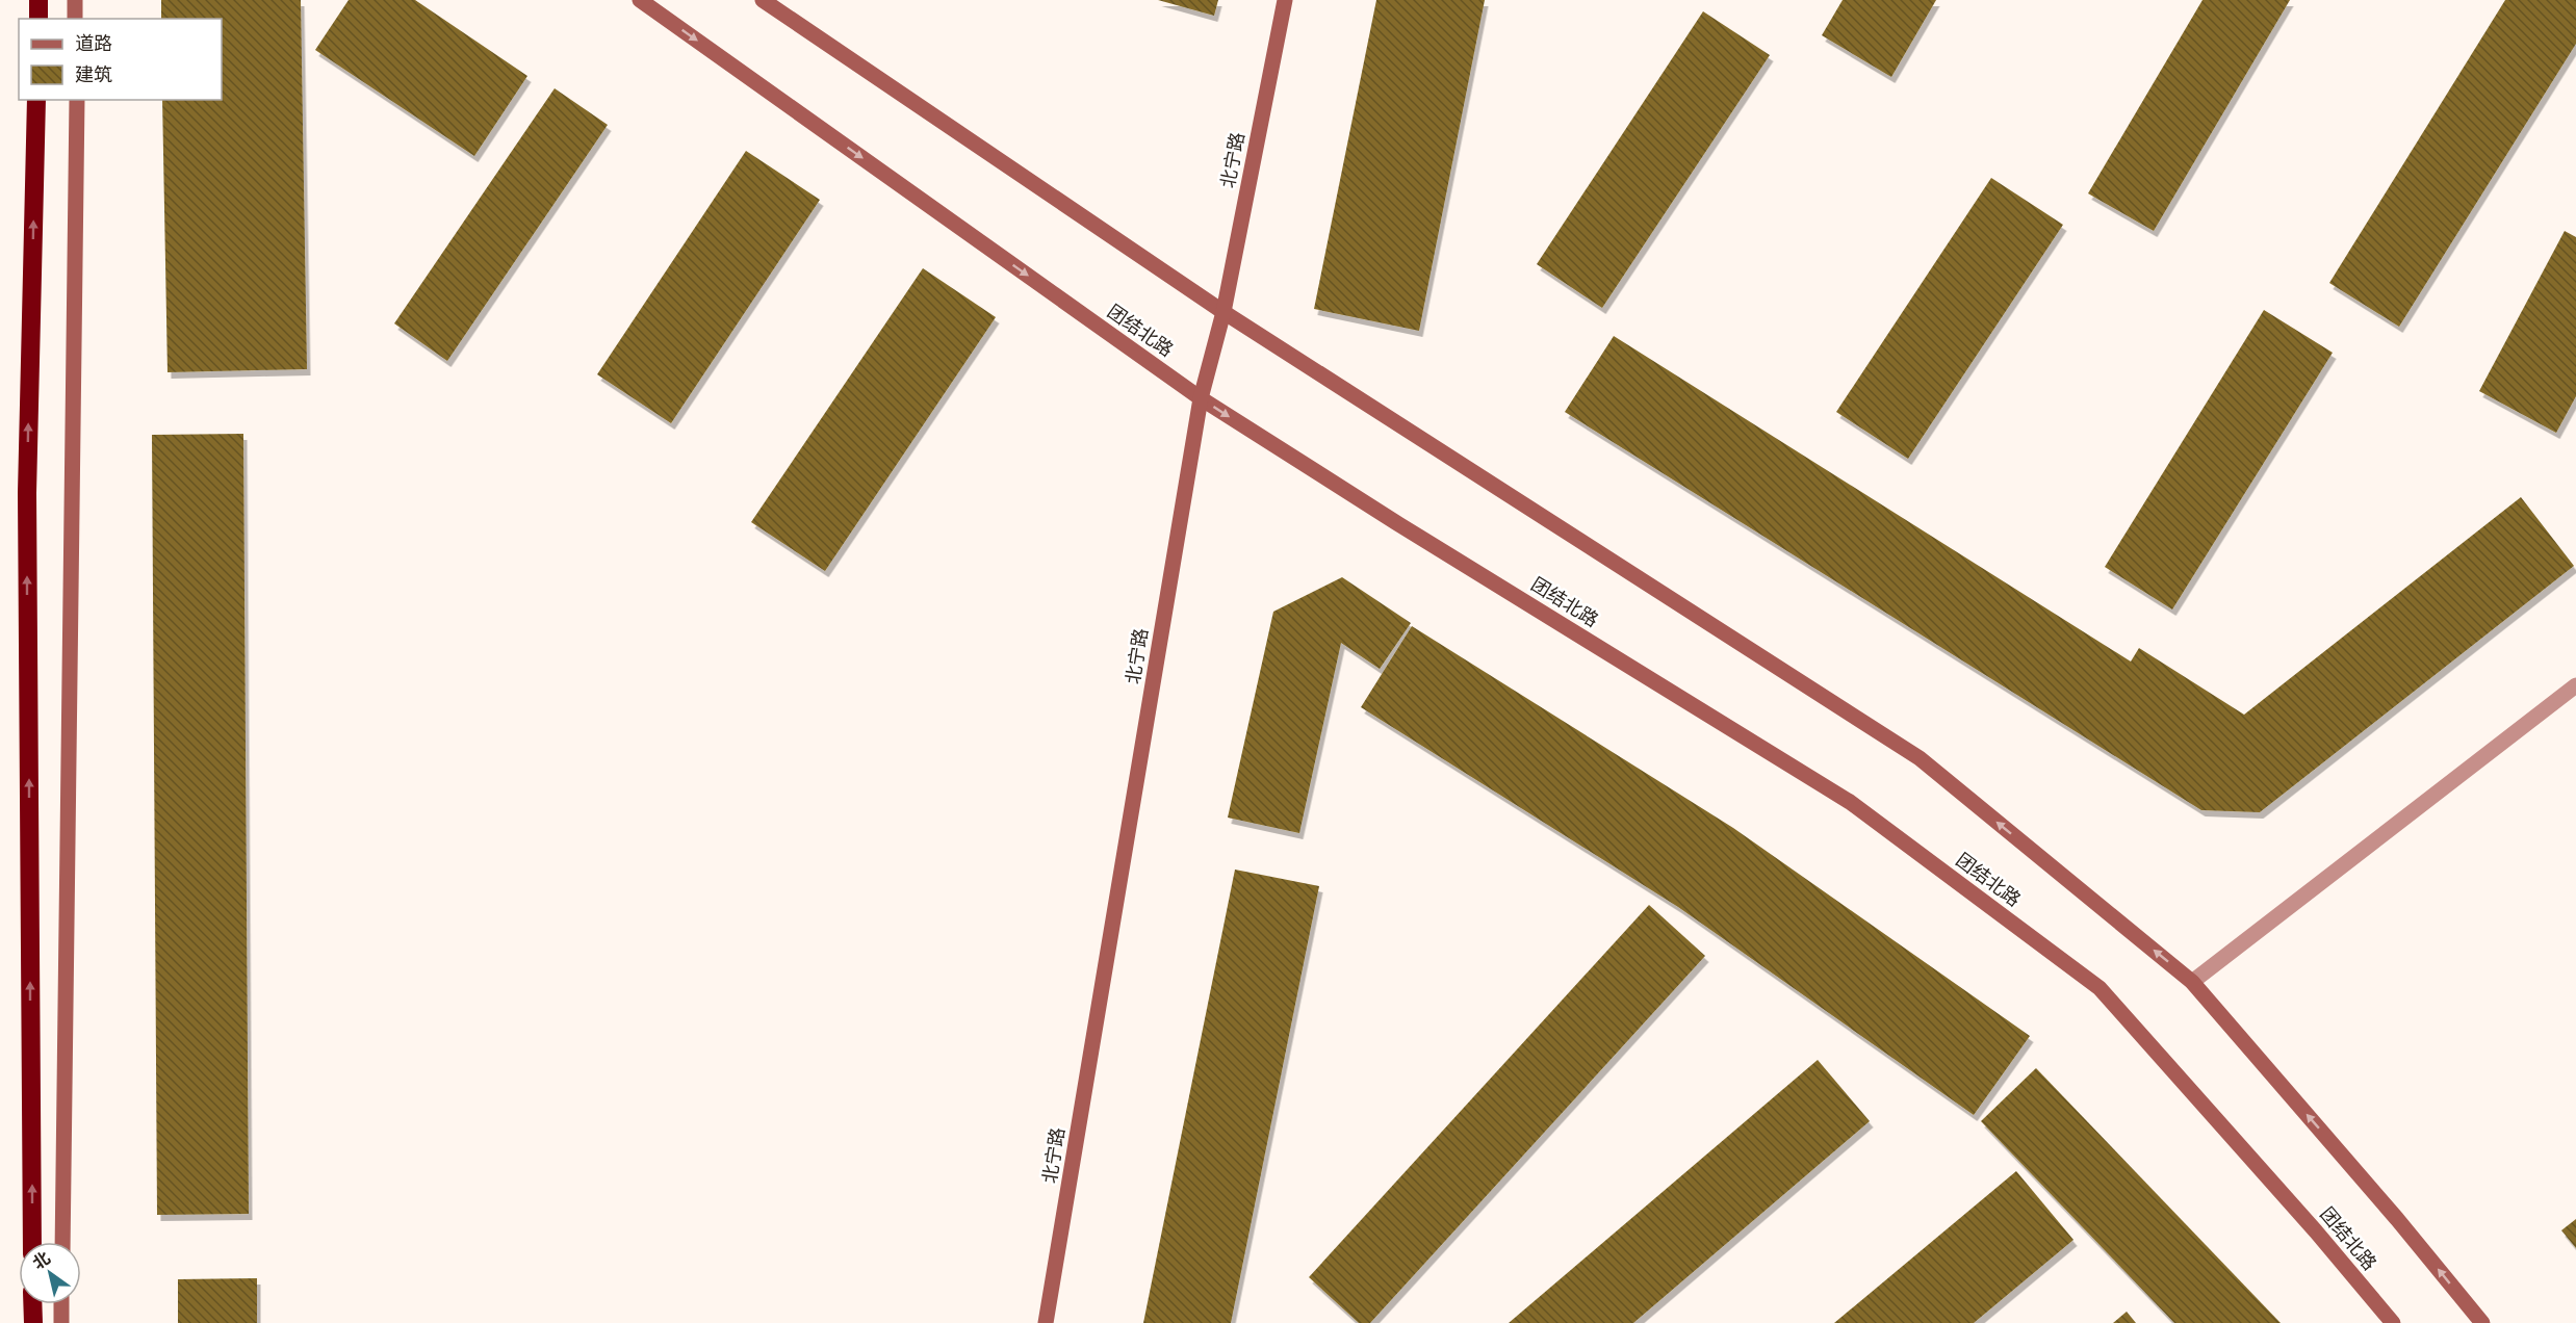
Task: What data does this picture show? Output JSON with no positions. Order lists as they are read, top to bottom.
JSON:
{
  "streets": {
    "main road": ["北宁路", "团结北路"]
  },
  "crossings": [
    ["北宁路", "团结北路"]
  ],
  "legend": ["道路", "建筑"],
  "north": "top left"
}
